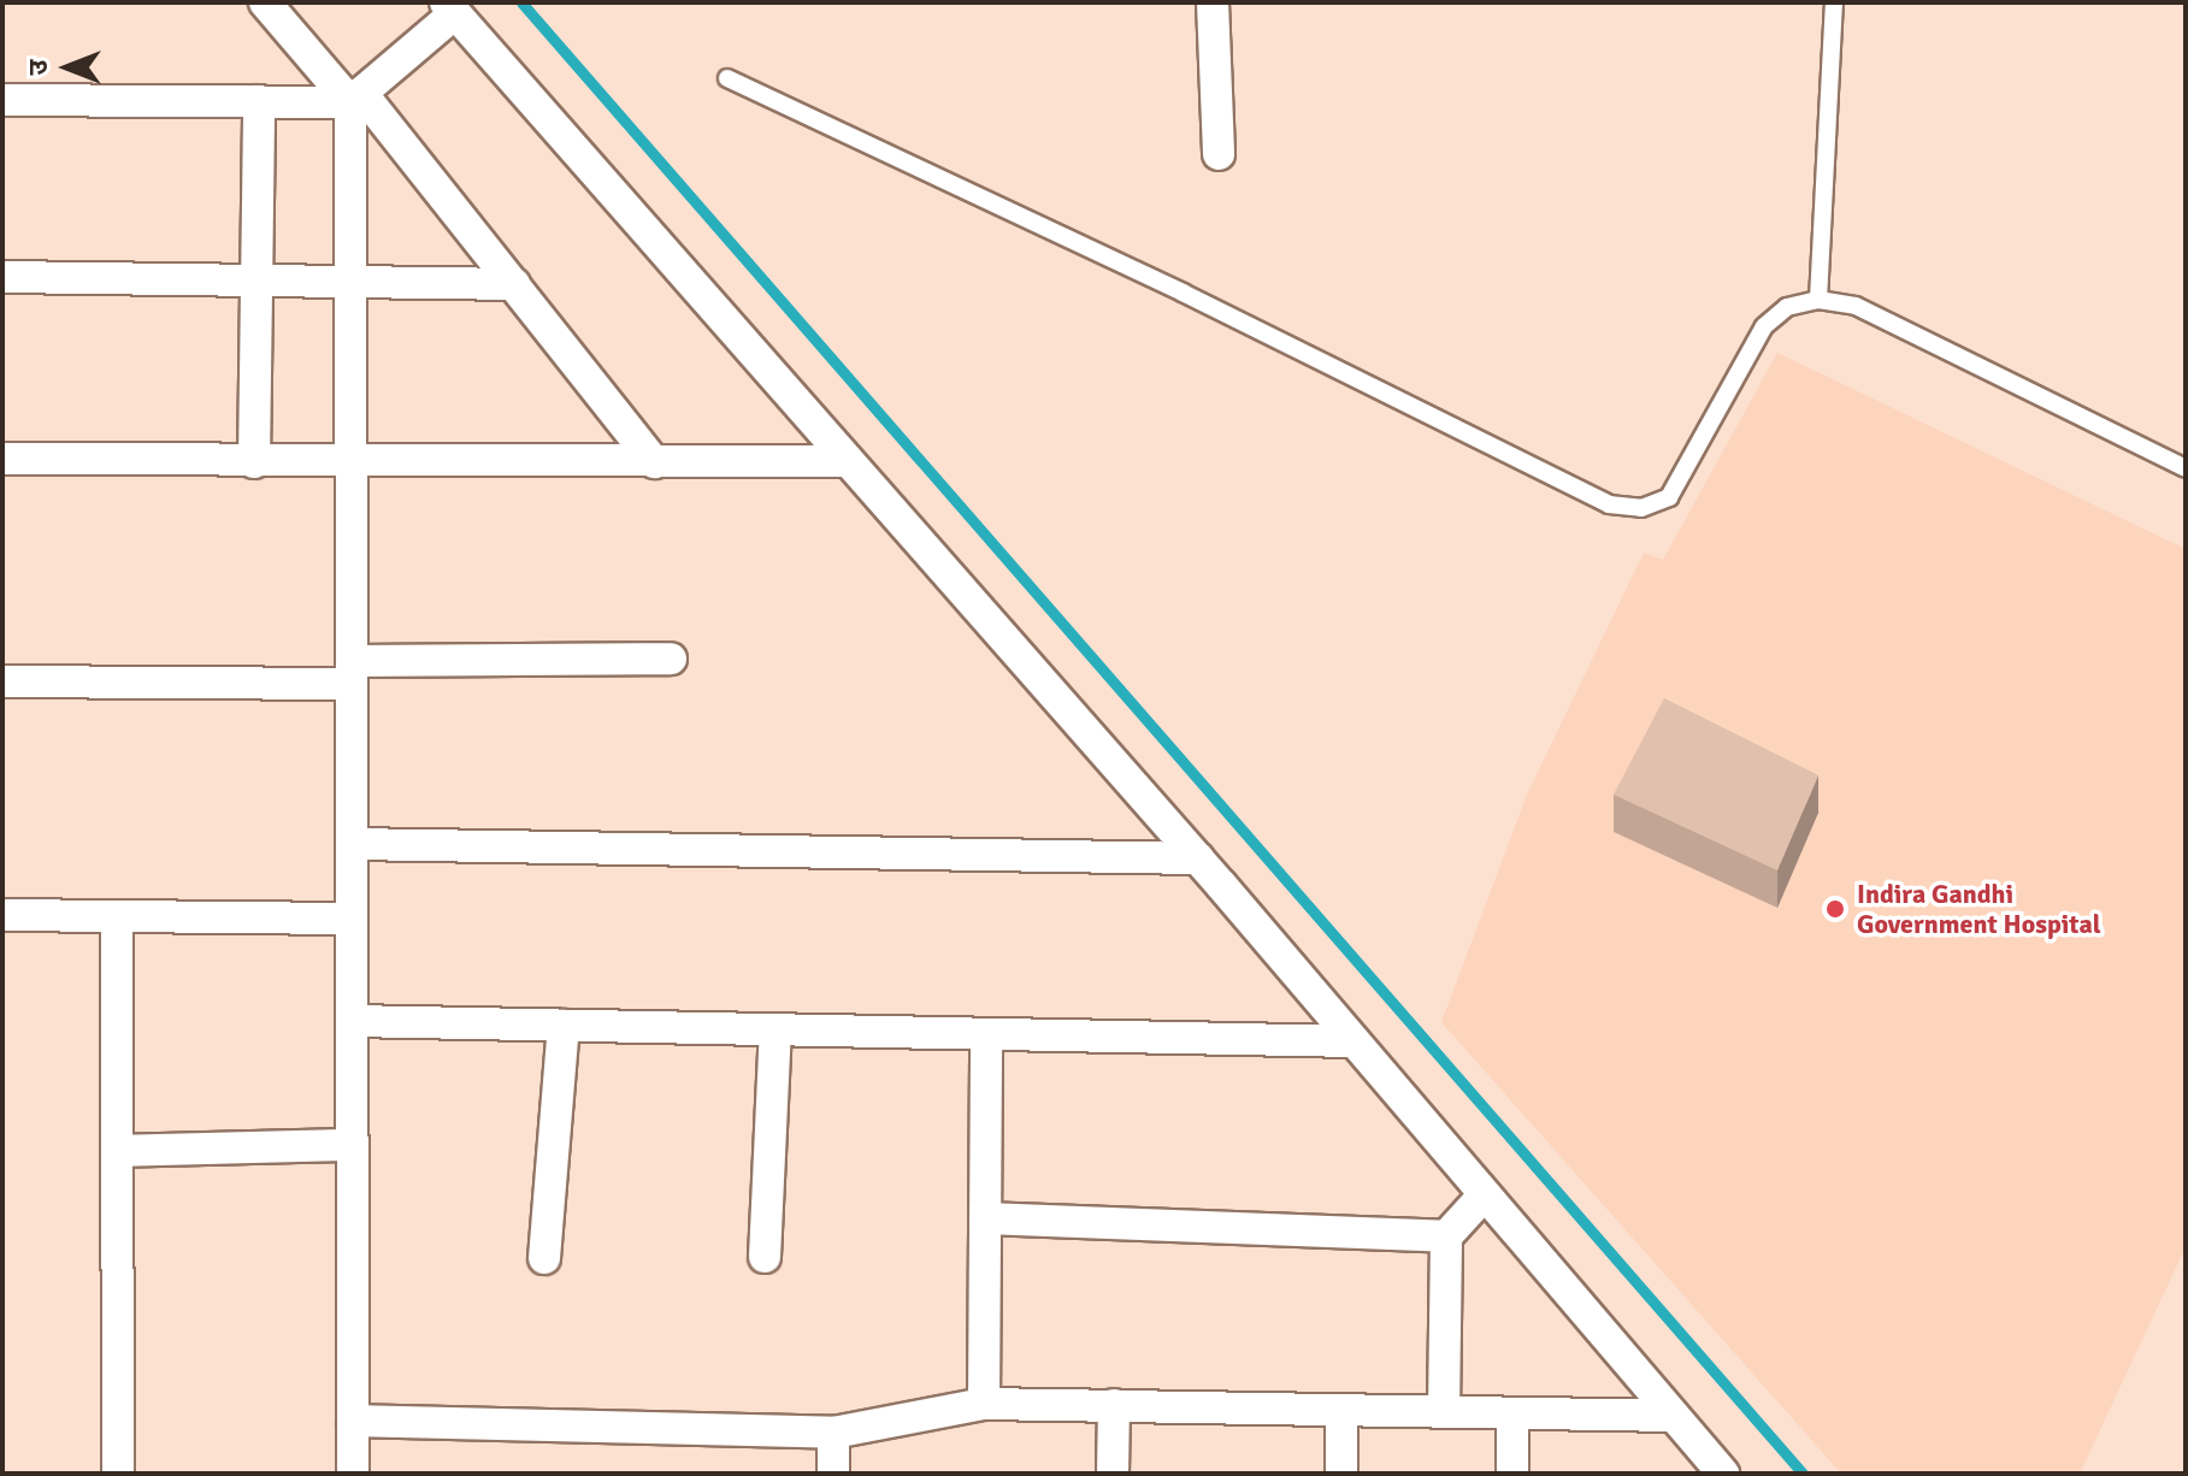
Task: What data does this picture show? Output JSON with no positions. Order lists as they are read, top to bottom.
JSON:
{
  "places": ["Indira Gandhi Government Hospital"],
  "north": "left"
}
